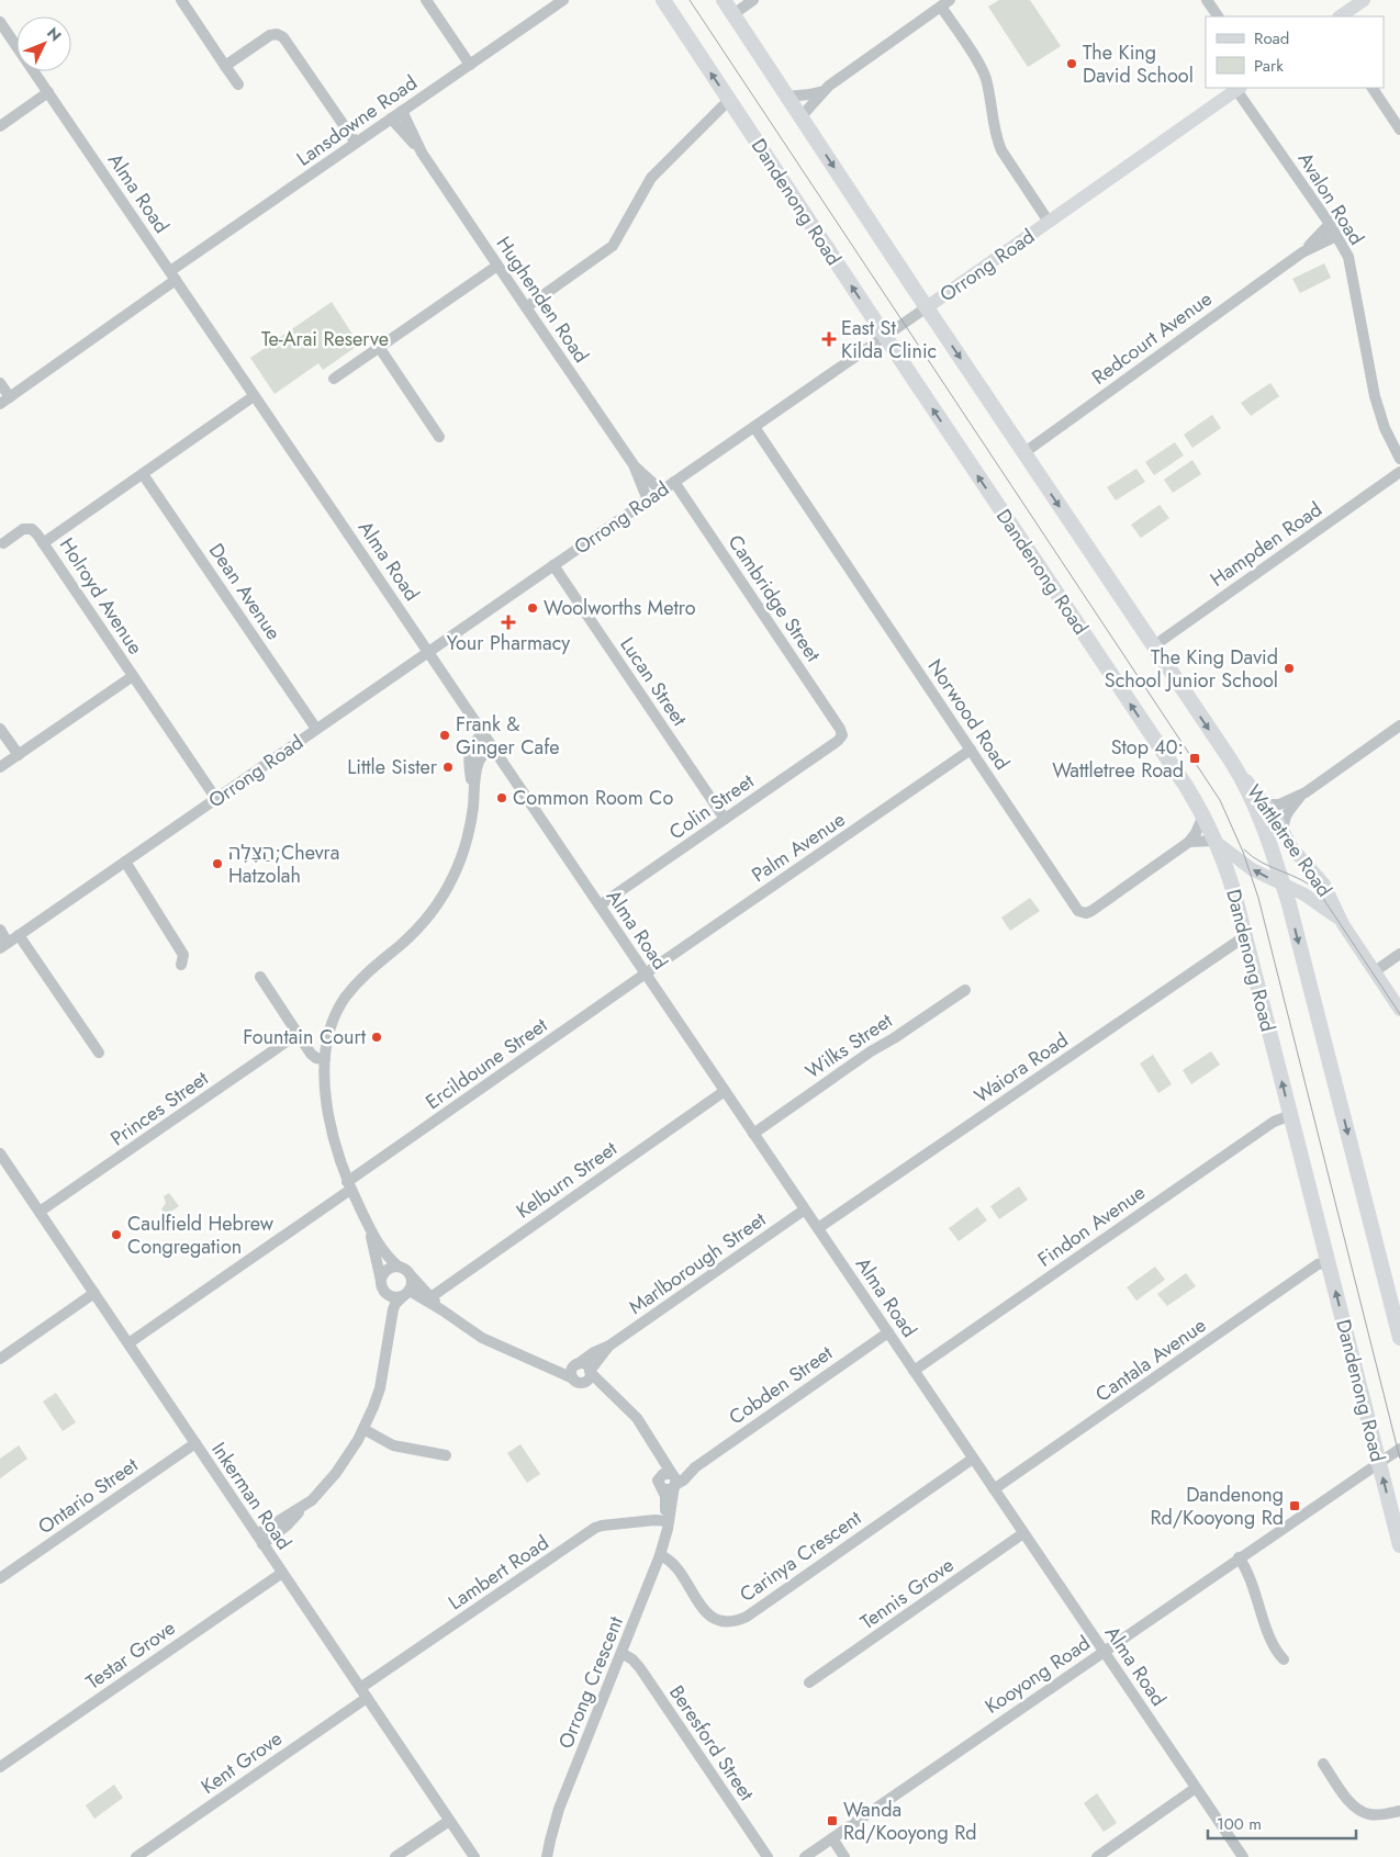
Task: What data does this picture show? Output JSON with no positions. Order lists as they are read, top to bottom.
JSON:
{
  "streets": {
    "highway": ["Dandenong Road"],
    "main road": ["Orrong Road", "Wattletree Road"],
    "street": [
      "Lansdowne Road",
      "Alma Road",
      "Avalon Road",
      "Hughenden Road",
      "Redcourt Avenue",
      "Hampden Road",
      "Dean Avenue",
      "Holroyd Avenue",
      "Cambridge Street",
      "Lucan Street",
      "Norwood Road",
      "Colin Street",
      "Palm Avenue",
      "Wilks Street",
      "Ercildoune Street",
      "Waiora Road",
      "Princes Street",
      "Kelburn Street",
      "Findon Avenue",
      "Marlborough Street",
      "Cantala Avenue",
      "Cobden Street",
      "Ontario Street",
      "Inkerman Road",
      "Carinya Crescent",
      "Lambert Road",
      "Tennis Grove",
      "Testar Grove",
      "Kooyong Road",
      "Orrong Crescent",
      "Beresford Street",
      "Kent Grove"
    ]
  },
  "crossings": [
    ["Lansdowne Road", "Alma Road"],
    ["Lansdowne Road", "Hughenden Road"],
    ["Alma Road", "Orrong Road"],
    ["Alma Road", "Holroyd Avenue"],
    ["Alma Road", "Colin Street"],
    ["Alma Road", "Palm Avenue"],
    ["Alma Road", "Wilks Street"],
    ["Alma Road", "Ercildoune Street"],
    ["Alma Road", "Waiora Road"],
    ["Alma Road", "Kelburn Street"],
    ["Alma Road", "Findon Avenue"],
    ["Alma Road", "Marlborough Street"],
    ["Alma Road", "Cantala Avenue"],
    ["Alma Road", "Cobden Street"],
    ["Alma Road", "Carinya Crescent"],
    ["Alma Road", "Tennis Grove"],
    ["Alma Road", "Kooyong Road"],
    ["Avalon Road", "Orrong Road"],
    ["Avalon Road", "Redcourt Avenue"],
    ["Dandenong Road", "Orrong Road"],
    ["Dandenong Road", "Norwood Road"],
    ["Dandenong Road", "Wattletree Road"],
    ["Dandenong Road", "Waiora Road"],
    ["Dandenong Road", "Findon Avenue"],
    ["Dandenong Road", "Cantala Avenue"],
    ["Dandenong Road", "Kooyong Road"],
    ["Orrong Road", "Hughenden Road"],
    ["Orrong Road", "Dean Avenue"],
    ["Orrong Road", "Holroyd Avenue"],
    ["Orrong Road", "Cambridge Street"],
    ["Orrong Road", "Lucan Street"],
    ["Orrong Road", "Norwood Road"],
    ["Dean Avenue", "Holroyd Avenue"],
    ["Cambridge Street", "Colin Street"],
    ["Lucan Street", "Colin Street"],
    ["Norwood Road", "Palm Avenue"],
    ["Palm Avenue", "Ercildoune Street"],
    ["Ercildoune Street", "Inkerman Road"],
    ["Princes Street", "Inkerman Road"],
    ["Kelburn Street", "Orrong Crescent"],
    ["Marlborough Street", "Orrong Crescent"],
    ["Cobden Street", "Orrong Crescent"],
    ["Ontario Street", "Inkerman Road"],
    ["Inkerman Road", "Lambert Road"],
    ["Inkerman Road", "Testar Grove"],
    ["Inkerman Road", "Kent Grove"],
    ["Carinya Crescent", "Orrong Crescent"],
    ["Lambert Road", "Orrong Crescent"],
    ["Orrong Crescent", "Beresford Street"]
  ],
  "parks": ["Te-Arai Reserve"],
  "places": {
    "other": [
      "The King David School",
      "Woolworths Metro",
      "The King David School Junior School",
      "Frank & Ginger Cafe",
      "Little Sister",
      "Common Room Co",
      "הַצָּלָה;Chevra Hatzolah",
      "Fountain Court",
      "Caulfield Hebrew Congregation"
    ],
    "health": ["East St Kilda Clinic", "Your Pharmacy"],
    "transit": ["Stop 40: Wattletree Road", "Dandenong Rd/Kooyong Rd", "Wanda Rd/Kooyong Rd"]
  },
  "legend": ["Road", "Park"],
  "scale_bar": "100 m",
  "north": "top right"
}
